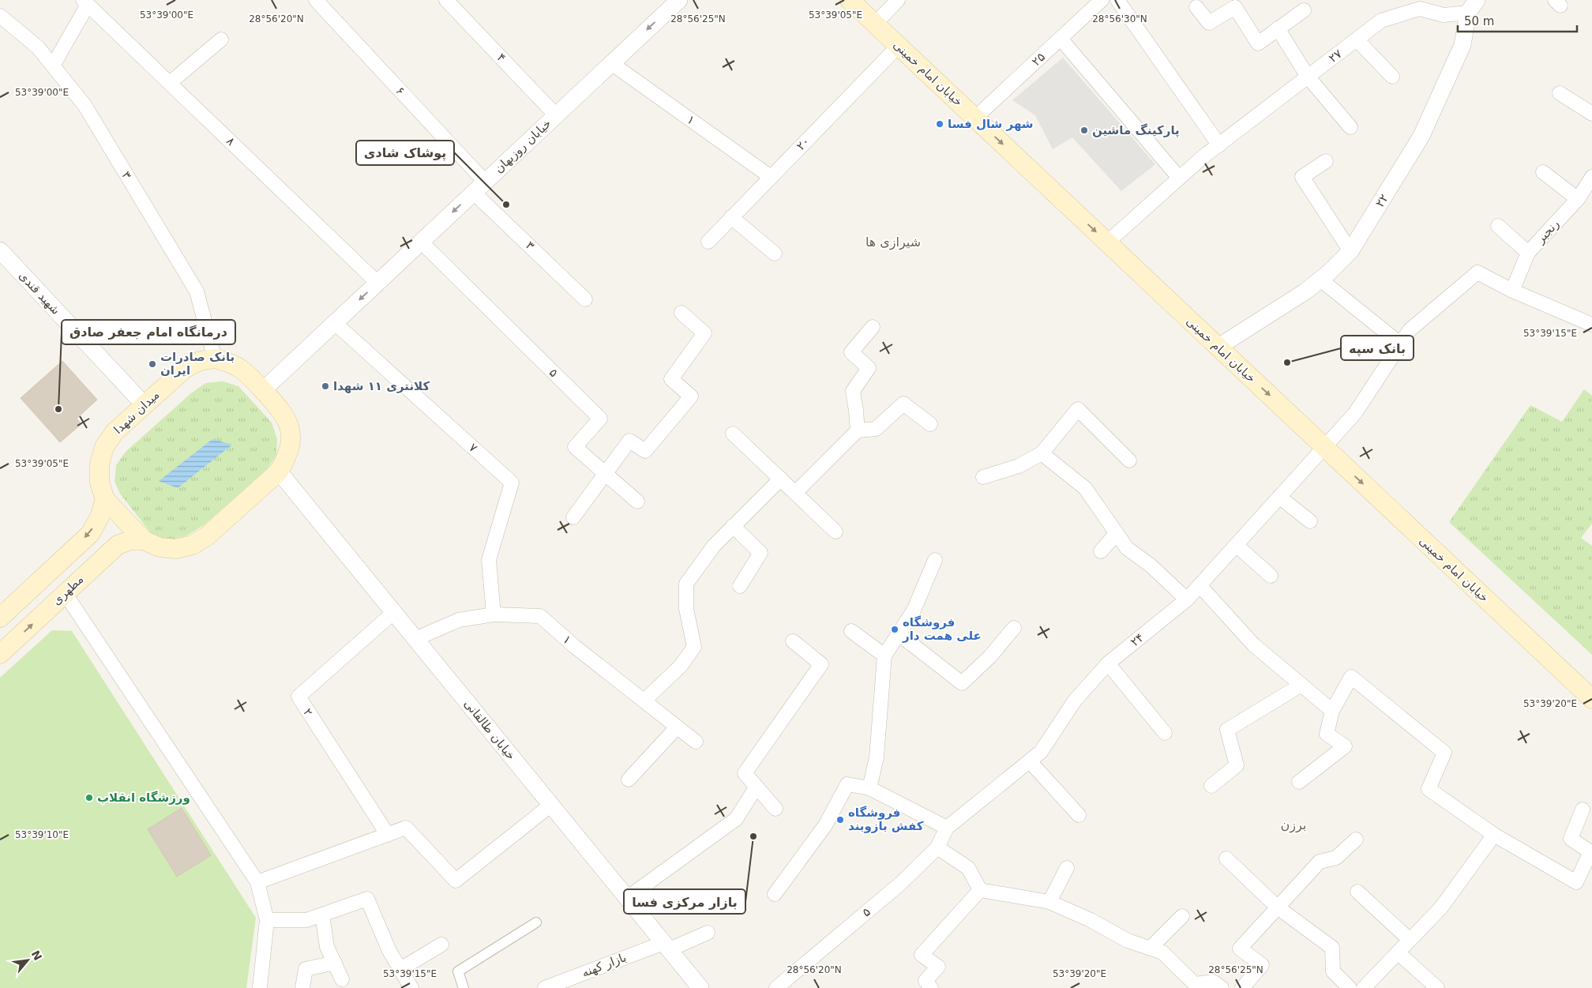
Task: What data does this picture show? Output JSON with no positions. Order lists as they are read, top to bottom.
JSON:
{
  "streets": {
    "main road": ["خیابان امام خمینی", "میدان شهدا", "مطهری"],
    "street": [
      "۲۷",
      "۴",
      "۲۵",
      "۶",
      "۱",
      "۸",
      "۲۰",
      "خیابان روزبهان",
      "۳",
      "۲۲",
      "رنجبر",
      "شهید قندی",
      "۵",
      "۷",
      "۲۴",
      "۲",
      "خیابان طالقانی",
      "بازار کهنه"
    ]
  },
  "crossings": [
    ["۲۷", "۲۲"],
    ["۴", "خیابان روزبهان"],
    ["۲۵", "خیابان امام خمینی"],
    ["خیابان امام خمینی", "۲۰"],
    ["خیابان امام خمینی", "۲۲"],
    ["خیابان امام خمینی", "۲۴"],
    ["۶", "خیابان روزبهان"],
    ["۶", "۳"],
    ["۱", "۲۰"],
    ["۱", "خیابان روزبهان"],
    ["۱", "۷"],
    ["۱", "خیابان طالقانی"],
    ["۸", "خیابان روزبهان"],
    ["خیابان روزبهان", "۳"],
    ["خیابان روزبهان", "۵"],
    ["خیابان روزبهان", "میدان شهدا"],
    ["خیابان روزبهان", "۷"],
    ["۳", "میدان شهدا"],
    ["رنجبر", "۲۴"],
    ["شهید قندی", "میدان شهدا"],
    ["۵", "۲۴"],
    ["میدان شهدا", "مطهری"],
    ["میدان شهدا", "خیابان طالقانی"],
    ["۲", "خیابان طالقانی"],
    ["خیابان طالقانی", "بازار کهنه"]
  ],
  "one_way": ["خیابان امام خمینی", "خیابان روزبهان"],
  "districts": ["شیرازی ها", "برزن"],
  "places": [
    "شهر شال فسا",
    "پارکینگ ماشین",
    "پوشاک شادی",
    "بانک سپه",
    "بانک صادرات ایران",
    "کلانتری ۱۱ شهدا",
    "درمانگاه امام جعفر صادق",
    "فروشگاه علی همت دار",
    "ورزشگاه انقلاب",
    "فروشگاه کفش بازوبند",
    "بازار مرکزی فسا"
  ],
  "scale_bar": "50 m",
  "north": "top right",
  "coordinates": [
    "53°39'00\"E",
    "53°39'05\"E",
    "28°56'20\"N",
    "28°56'25\"N",
    "28°56'30\"N",
    "53°39'15\"E",
    "53°39'20\"E",
    "53°39'10\"E"
  ]
}
